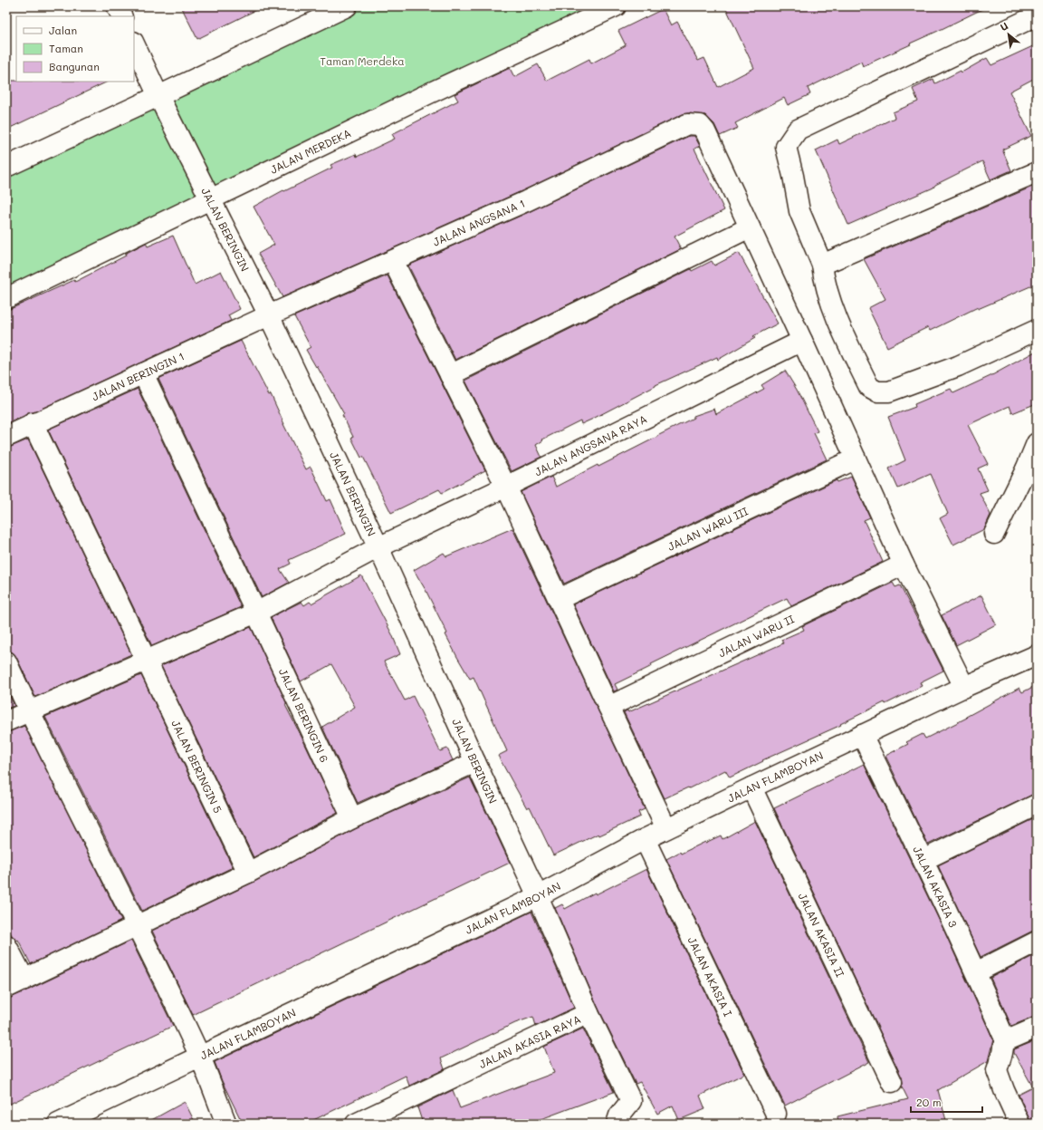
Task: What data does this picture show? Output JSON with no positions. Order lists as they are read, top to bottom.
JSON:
{
  "streets": {
    "street": [
      "JALAN MERDEKA",
      "JALAN ANGSANA 1",
      "JALAN BERINGIN",
      "JALAN BERINGIN 1",
      "JALAN ANGSANA RAYA",
      "JALAN WARU III",
      "JALAN WARU II",
      "JALAN BERINGIN 6",
      "JALAN BERINGIN 5",
      "JALAN FLAMBOYAN",
      "JALAN AKASIA 3",
      "JALAN AKASIA II",
      "JALAN AKASIA I",
      "JALAN AKASIA RAYA"
    ]
  },
  "crossings": [
    ["JALAN MERDEKA", "JALAN BERINGIN"],
    ["JALAN ANGSANA 1", "JALAN BERINGIN"],
    ["JALAN ANGSANA 1", "JALAN BERINGIN 1"],
    ["JALAN BERINGIN", "JALAN BERINGIN 1"],
    ["JALAN BERINGIN", "JALAN ANGSANA RAYA"],
    ["JALAN BERINGIN", "JALAN FLAMBOYAN"],
    ["JALAN BERINGIN", "JALAN AKASIA RAYA"],
    ["JALAN BERINGIN 1", "JALAN BERINGIN 6"],
    ["JALAN BERINGIN 1", "JALAN BERINGIN 5"],
    ["JALAN ANGSANA RAYA", "JALAN BERINGIN 6"],
    ["JALAN ANGSANA RAYA", "JALAN BERINGIN 5"],
    ["JALAN FLAMBOYAN", "JALAN AKASIA 3"],
    ["JALAN FLAMBOYAN", "JALAN AKASIA II"],
    ["JALAN FLAMBOYAN", "JALAN AKASIA I"],
    ["JALAN FLAMBOYAN", "JALAN AKASIA RAYA"]
  ],
  "parks": ["Taman Merdeka"],
  "legend": ["Jalan", "Taman", "Bangunan"],
  "scale_bar": "20 m",
  "north": "top left"
}
